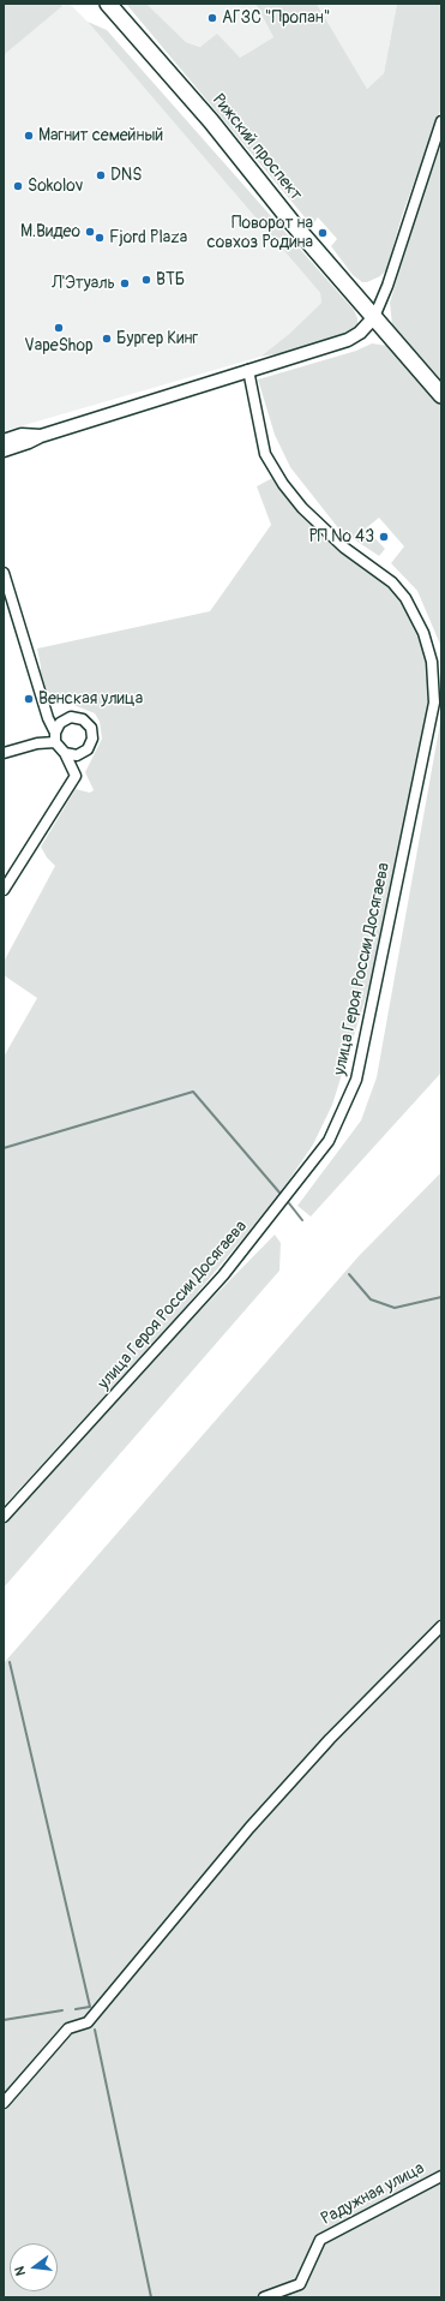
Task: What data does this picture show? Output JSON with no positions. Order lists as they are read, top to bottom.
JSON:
{
  "streets": {
    "highway": ["Рижский проспект"],
    "street": ["улица Героя России Досягаева", "Радужная улица"]
  },
  "places": [
    "АГЗС \"Пропан\"",
    "Магнит семейный",
    "DNS",
    "Sokolov",
    "М.Видео",
    "Поворот на совхоз Родина",
    "Fjord Plaza",
    "ВТБ",
    "Л'Этуаль",
    "VapeShop",
    "Бургер Кинг",
    "РП № 43",
    "Венская улица"
  ],
  "north": "left"
}
